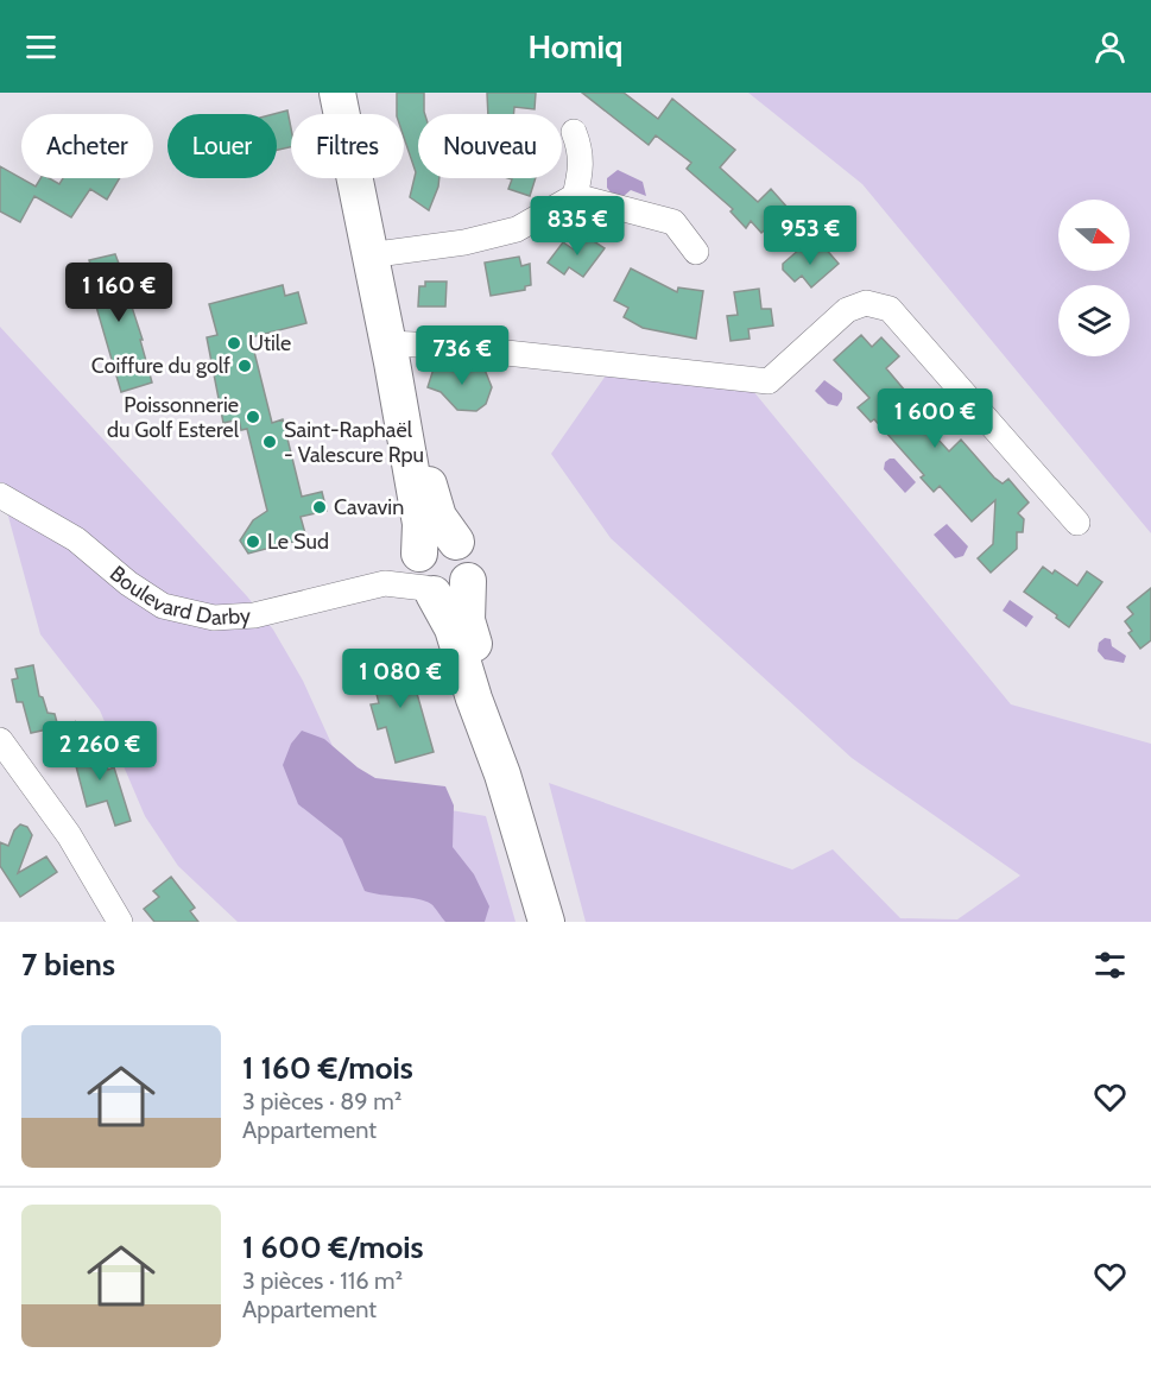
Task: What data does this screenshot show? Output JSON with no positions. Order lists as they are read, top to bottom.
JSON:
{
  "streets": {
    "street": ["Boulevard Darby"]
  },
  "places": [
    "Utile",
    "Coiffure du golf",
    "Poissonnerie du Golf Esterel",
    "Saint-Raphaël - Valescure Rpu",
    "Cavavin",
    "Le Sud"
  ],
  "north": "right",
  "page": {
    "header": "Homiq",
    "chip": [
      "Acheter",
      "Louer",
      "Filtres",
      "Nouveau"
    ],
    "price": [
      "835 €",
      "953 €",
      "1 160 €",
      "736 €",
      "1 600 €",
      "1 080 €",
      "2 260 €"
    ],
    "heading": "7 biens",
    "list": [
      {
        "name": "1 160 €/mois",
        "note": "3 pièces · 89 m² · Appartement"
      },
      {
        "name": "1 600 €/mois",
        "note": "3 pièces · 116 m² · Appartement"
      }
    ]
  }
}
